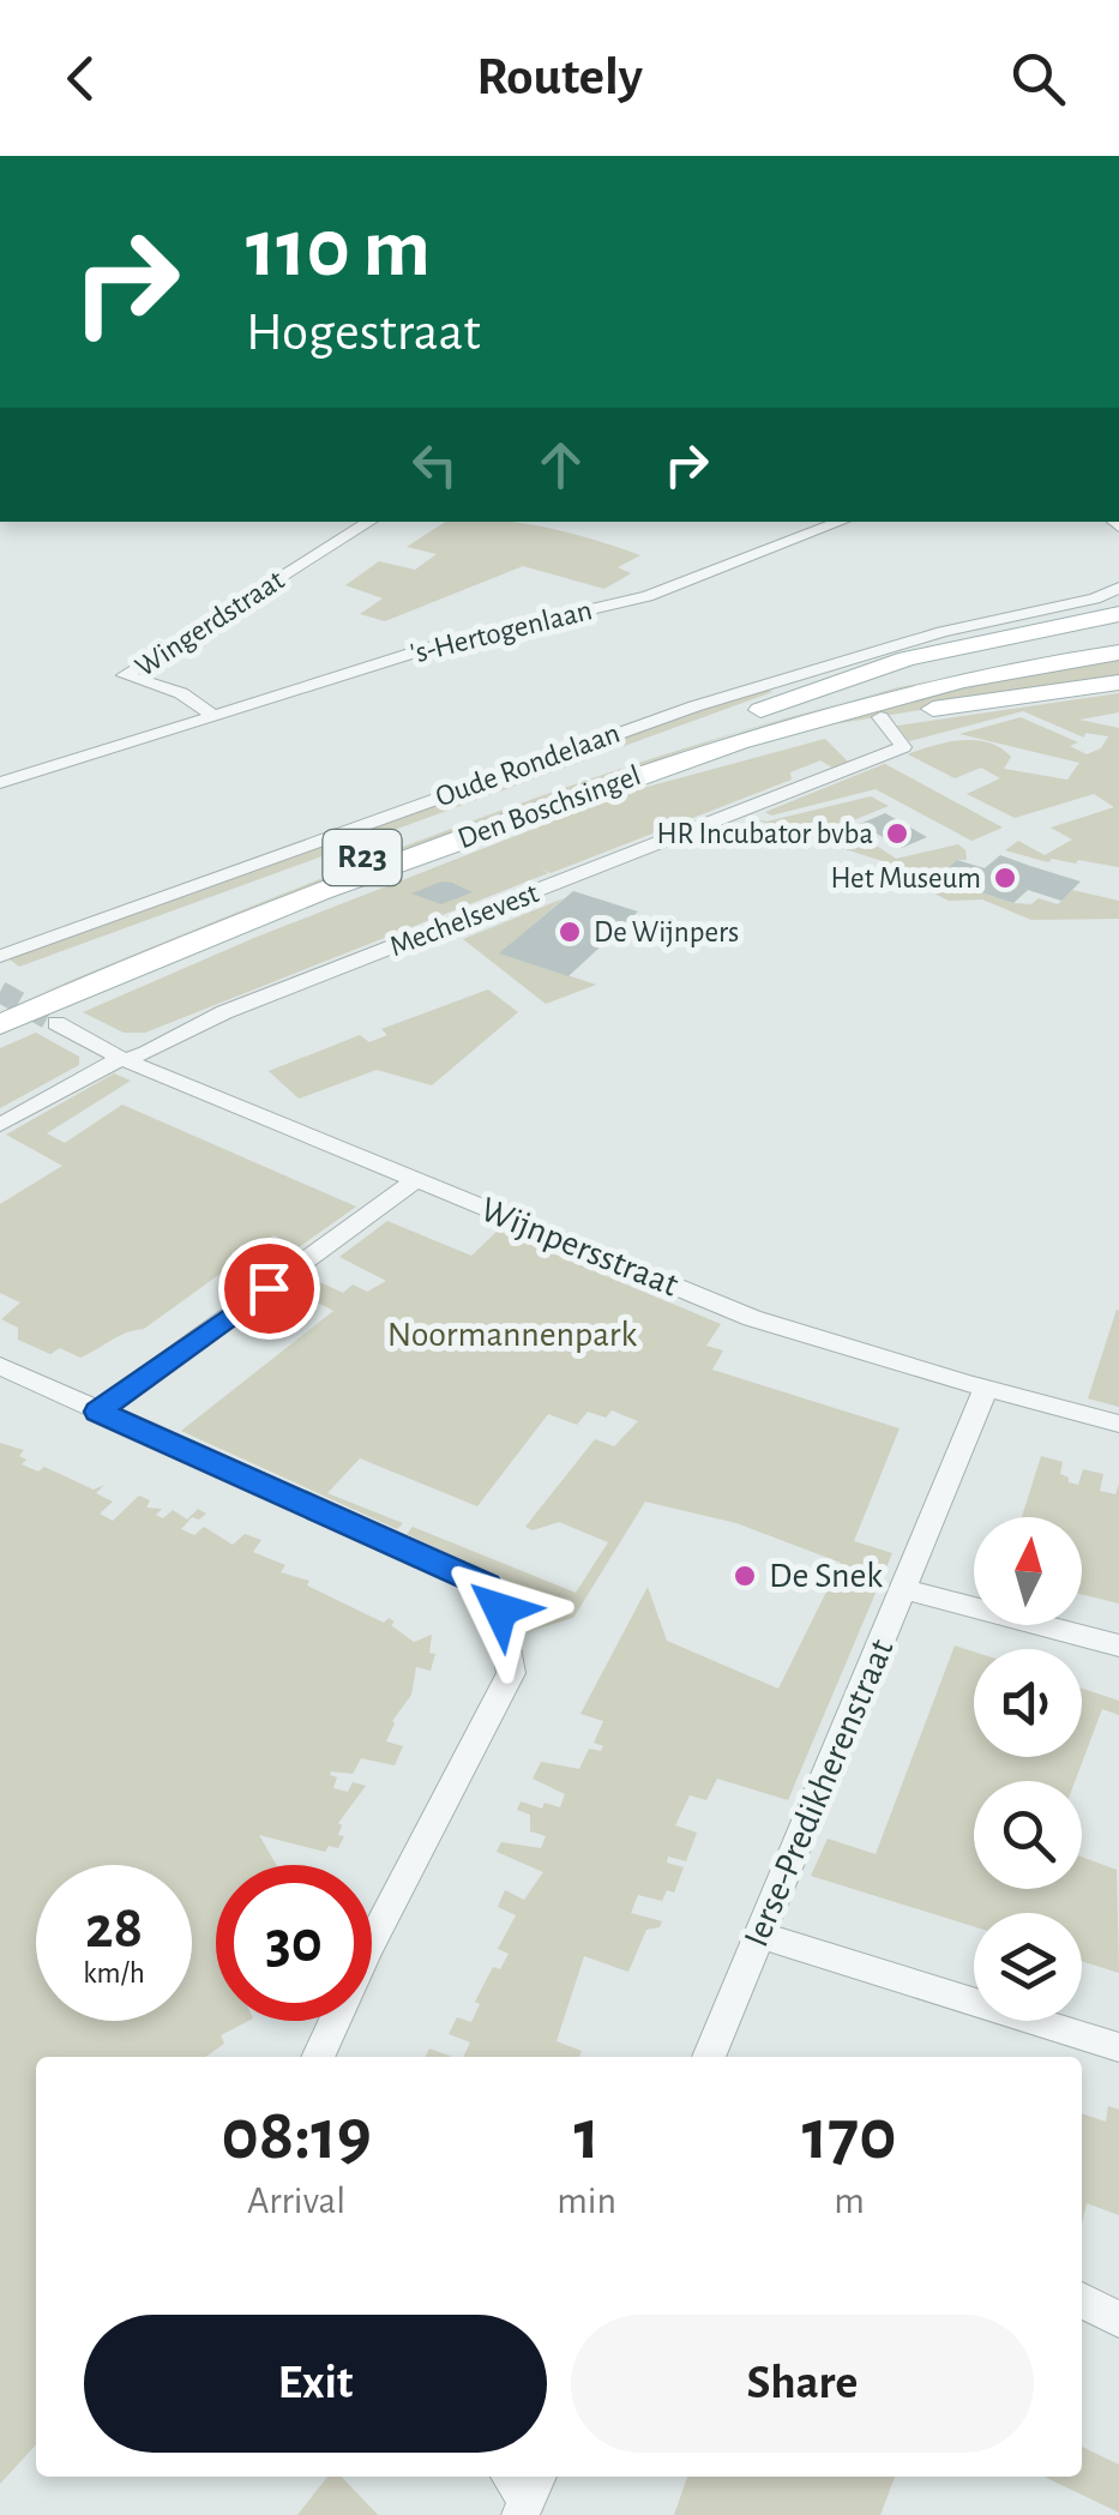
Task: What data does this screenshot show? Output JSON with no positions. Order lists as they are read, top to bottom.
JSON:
{
  "streets": {
    "main road": ["Den Boschsingel", "R23"],
    "street": [
      "Wingerdstraat",
      "'s-Hertogenlaan",
      "Oude Rondelaan",
      "Mechelsevest",
      "Wijnpersstraat",
      "Ierse-Predikherenstraat"
    ]
  },
  "crossings": [
    ["Wingerdstraat", "'s-Hertogenlaan"],
    ["Mechelsevest", "Wijnpersstraat"],
    ["Wijnpersstraat", "Ierse-Predikherenstraat"]
  ],
  "parks": ["Noormannenpark"],
  "places": [
    "HR Incubator bvba",
    "Het Museum",
    "De Wijnpers",
    "De Snek"
  ],
  "north": "top",
  "page": {
    "header": "Routely",
    "turn": ["110 m", "Hogestraat"],
    "speed": "28 km/h",
    "limit": "30",
    "eta": [
      "08:19",
      "Arrival",
      "1",
      "min",
      "170",
      "m"
    ],
    "buttons": ["Exit", "Share"]
  }
}
